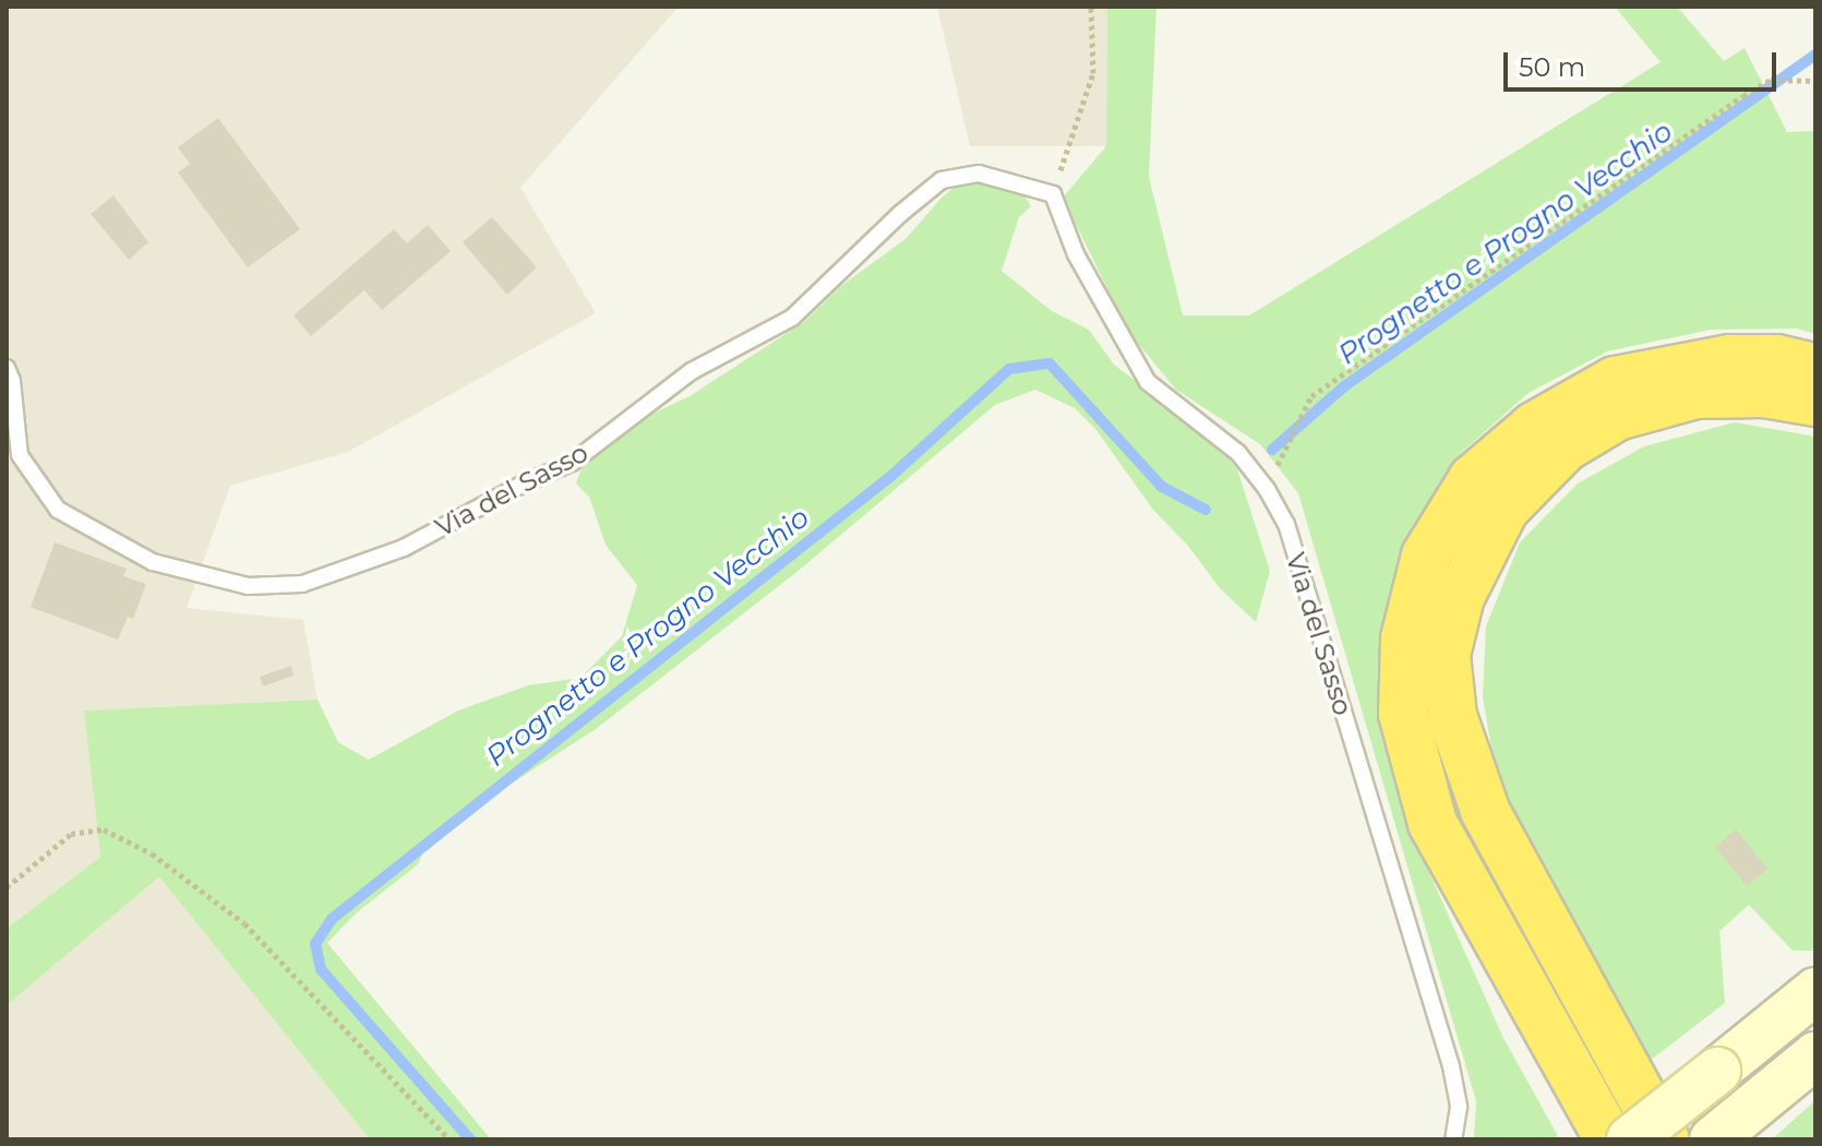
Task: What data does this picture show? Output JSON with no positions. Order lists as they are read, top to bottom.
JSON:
{
  "streets": {
    "lane": ["Via del Sasso"]
  },
  "water": ["Prognetto e Progno Vecchio"],
  "scale_bar": "50 m"
}
